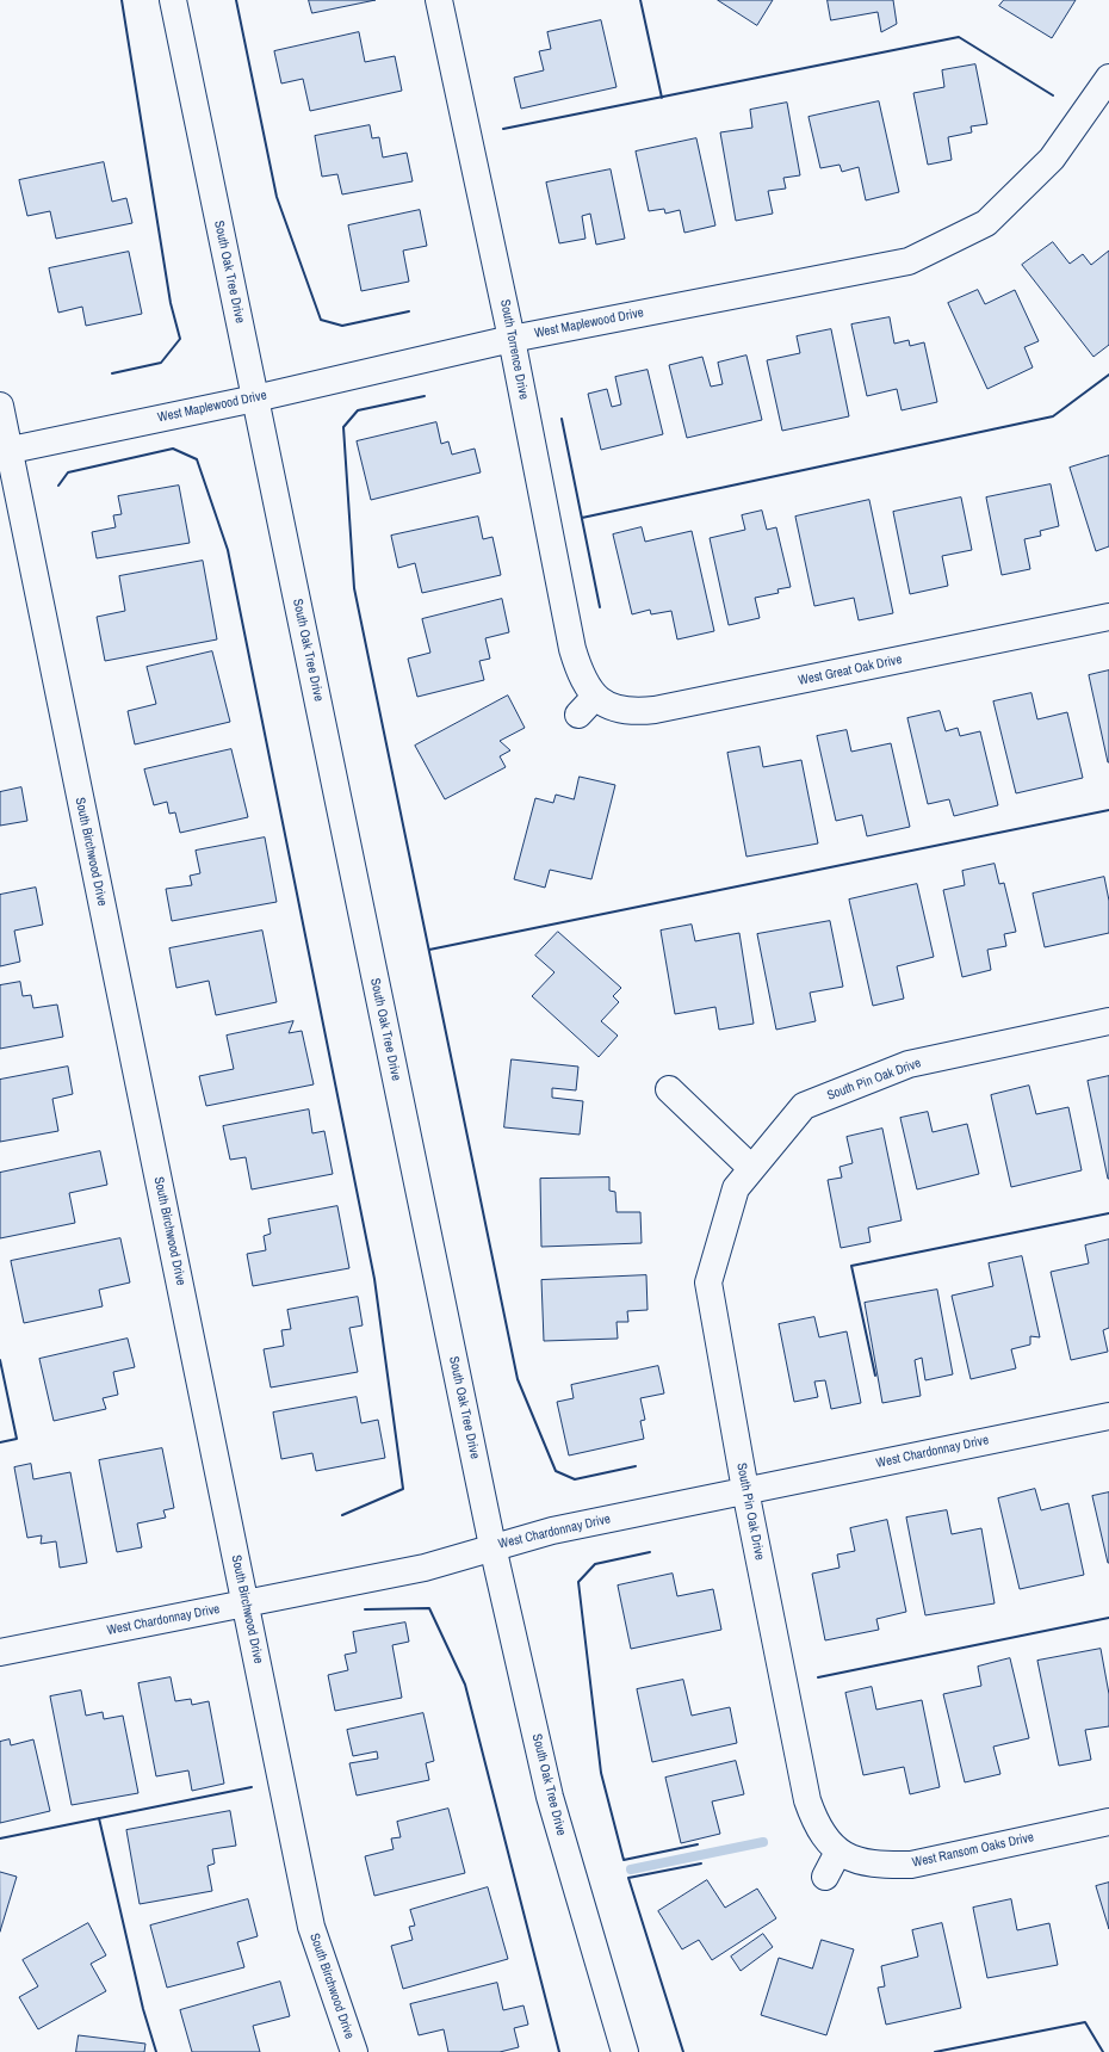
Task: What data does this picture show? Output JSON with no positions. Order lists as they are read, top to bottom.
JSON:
{
  "streets": {
    "street": [
      "South Oak Tree Drive",
      "West Maplewood Drive",
      "South Torrence Drive",
      "West Great Oak Drive",
      "South Birchwood Drive",
      "South Pin Oak Drive",
      "West Chardonnay Drive",
      "West Ransom Oaks Drive"
    ]
  },
  "crossings": [
    ["South Oak Tree Drive", "West Maplewood Drive"],
    ["South Oak Tree Drive", "West Chardonnay Drive"],
    ["West Maplewood Drive", "South Torrence Drive"],
    ["West Maplewood Drive", "South Birchwood Drive"],
    ["South Torrence Drive", "West Great Oak Drive"],
    ["South Birchwood Drive", "West Chardonnay Drive"],
    ["South Pin Oak Drive", "West Chardonnay Drive"],
    ["South Pin Oak Drive", "West Ransom Oaks Drive"]
  ]
}
